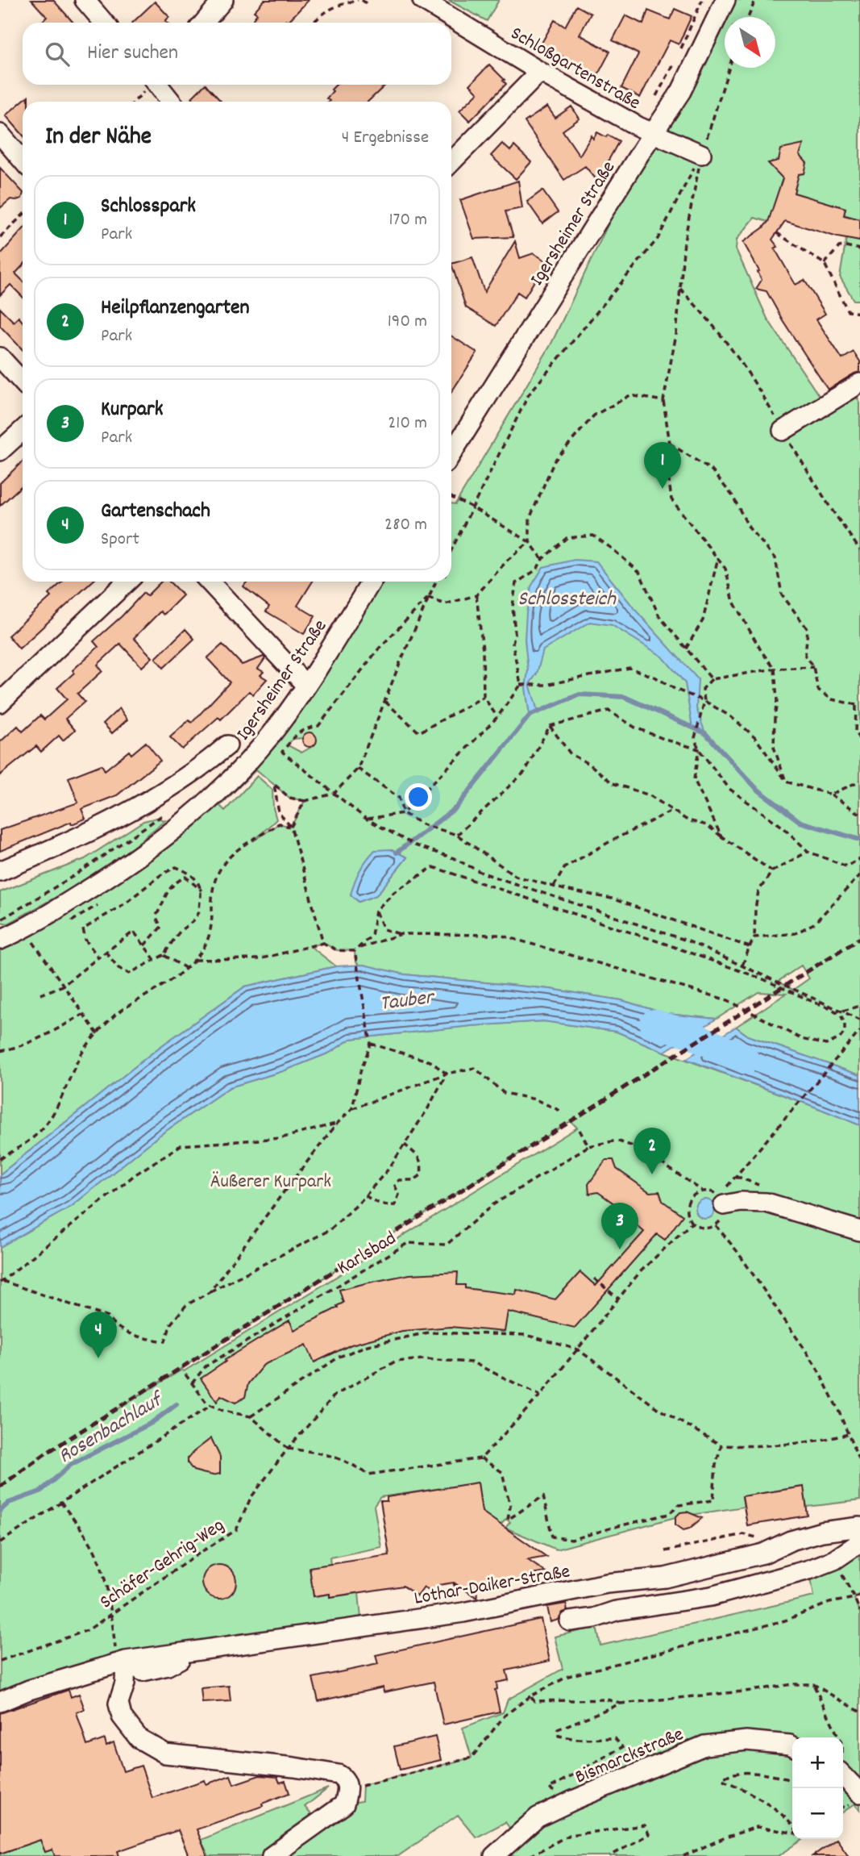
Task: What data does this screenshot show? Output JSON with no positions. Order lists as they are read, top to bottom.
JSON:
{
  "streets": {
    "street": [
      "Schloßgartenstraße",
      "Igersheimer Straße",
      "Lothar-Daiker-Straße",
      "Bismarckstraße"
    ],
    "path": ["Karlsbad", "Schäfer-Gehrig-Weg"]
  },
  "crossings": [
    ["Schloßgartenstraße", "Igersheimer Straße"]
  ],
  "water": ["Schlossteich", "Tauber", "Rosenbachlauf"],
  "parks": ["Äußerer Kurpark"],
  "north": "bottom right",
  "page": {
    "search": "Hier suchen",
    "heading": ["In der Nähe", "4 Ergebnisse"],
    "list": [
      {
        "mark": "1",
        "name": "Schlosspark",
        "note": "Park",
        "value": "170 m"
      },
      {
        "mark": "2",
        "name": "Heilpflanzengarten",
        "note": "Park",
        "value": "190 m"
      },
      {
        "mark": "3",
        "name": "Kurpark",
        "note": "Park",
        "value": "210 m"
      },
      {
        "mark": "4",
        "name": "Gartenschach",
        "note": "Sport",
        "value": "280 m"
      }
    ],
    "pins": [
      "1",
      "2",
      "3",
      "4"
    ],
    "map_buttons": ["+", "−"]
  }
}
